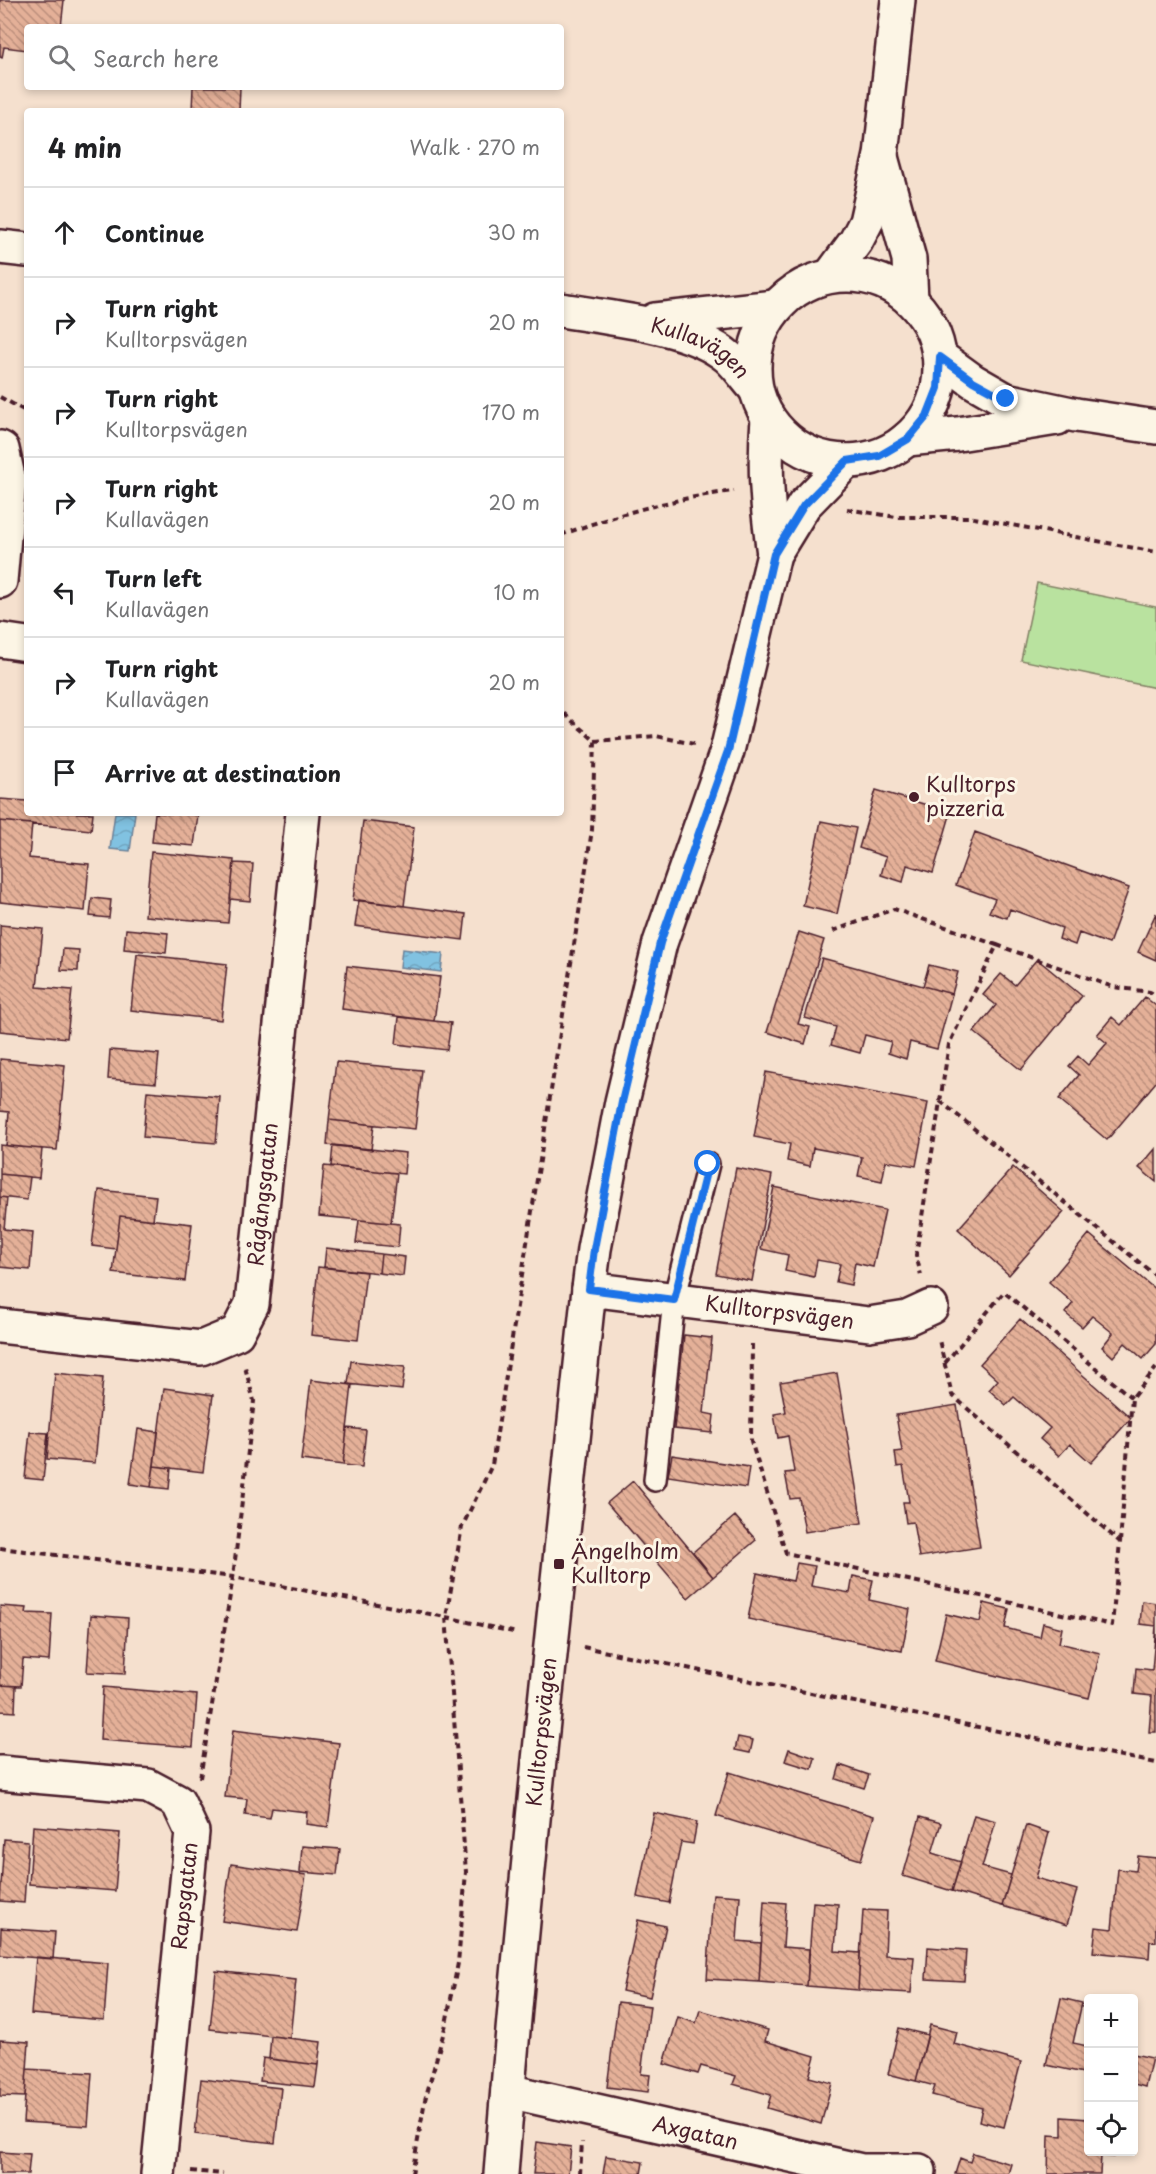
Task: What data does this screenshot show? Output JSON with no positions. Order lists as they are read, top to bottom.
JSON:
{
  "streets": {
    "street": [
      "Kullavägen",
      "Rågångsgatan",
      "Kulltorpsvägen",
      "Rapsgatan",
      "Axgatan"
    ]
  },
  "crossings": [
    ["Kullavägen", "Kulltorpsvägen"],
    ["Kulltorpsvägen", "Axgatan"]
  ],
  "places": {
    "other": ["Kulltorps pizzeria"],
    "transit": ["Ängelholm Kulltorp"]
  },
  "page": {
    "search": "Search here",
    "heading": ["4 min", "Walk · 270 m"],
    "list": [
      ["Continue", "30 m"],
      ["Turn right", "Kulltorpsvägen", "20 m"],
      ["Turn right", "Kulltorpsvägen", "170 m"],
      ["Turn right", "Kullavägen", "20 m"],
      ["Turn left", "Kullavägen", "10 m"],
      ["Turn right", "Kullavägen", "20 m"],
      "Arrive at destination"
    ],
    "map_buttons": ["+", "−"]
  }
}
